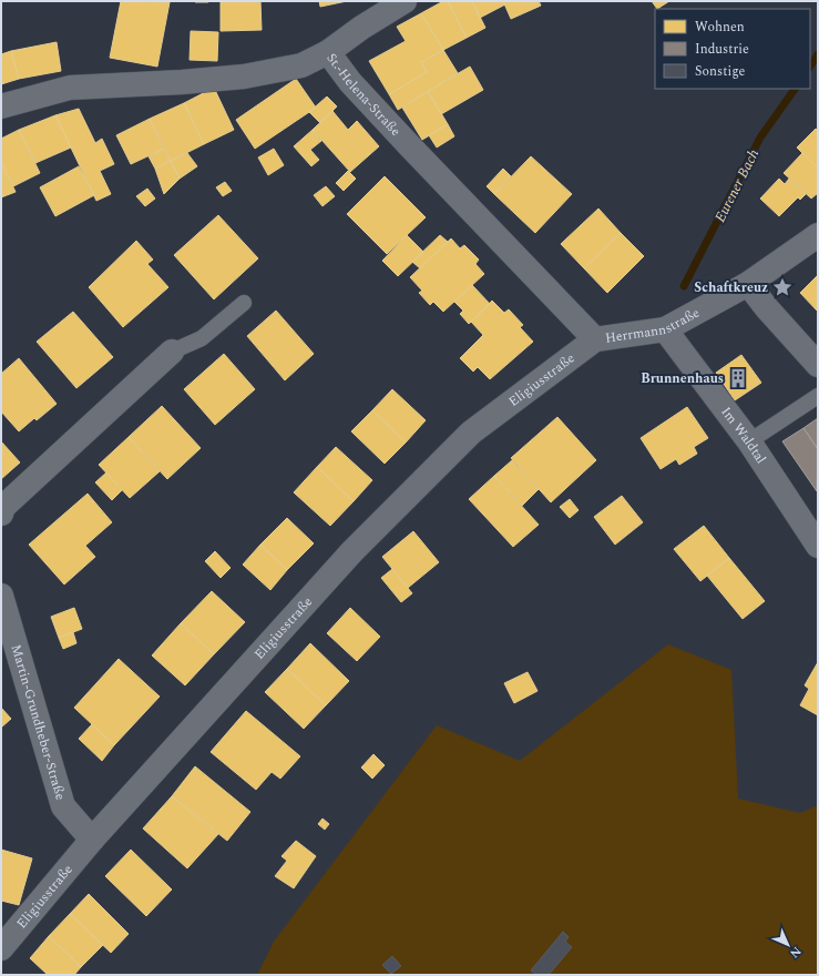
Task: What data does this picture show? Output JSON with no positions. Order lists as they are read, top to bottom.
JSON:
{
  "streets": {
    "street": [
      "St.-Helena-Straße",
      "Herrmannstraße",
      "Eligiusstraße",
      "Im Waldtal",
      "Martin-Grundheber-Straße"
    ]
  },
  "crossings": [
    ["St.-Helena-Straße", "Herrmannstraße"],
    ["St.-Helena-Straße", "Eligiusstraße"],
    ["Herrmannstraße", "Eligiusstraße"],
    ["Herrmannstraße", "Im Waldtal"],
    ["Eligiusstraße", "Martin-Grundheber-Straße"]
  ],
  "water": ["Eurener Bach"],
  "places": {
    "place": ["Schaftkreuz"],
    "building": ["Brunnenhaus"]
  },
  "legend": ["Wohnen", "Industrie", "Sonstige"],
  "north": "bottom right"
}
